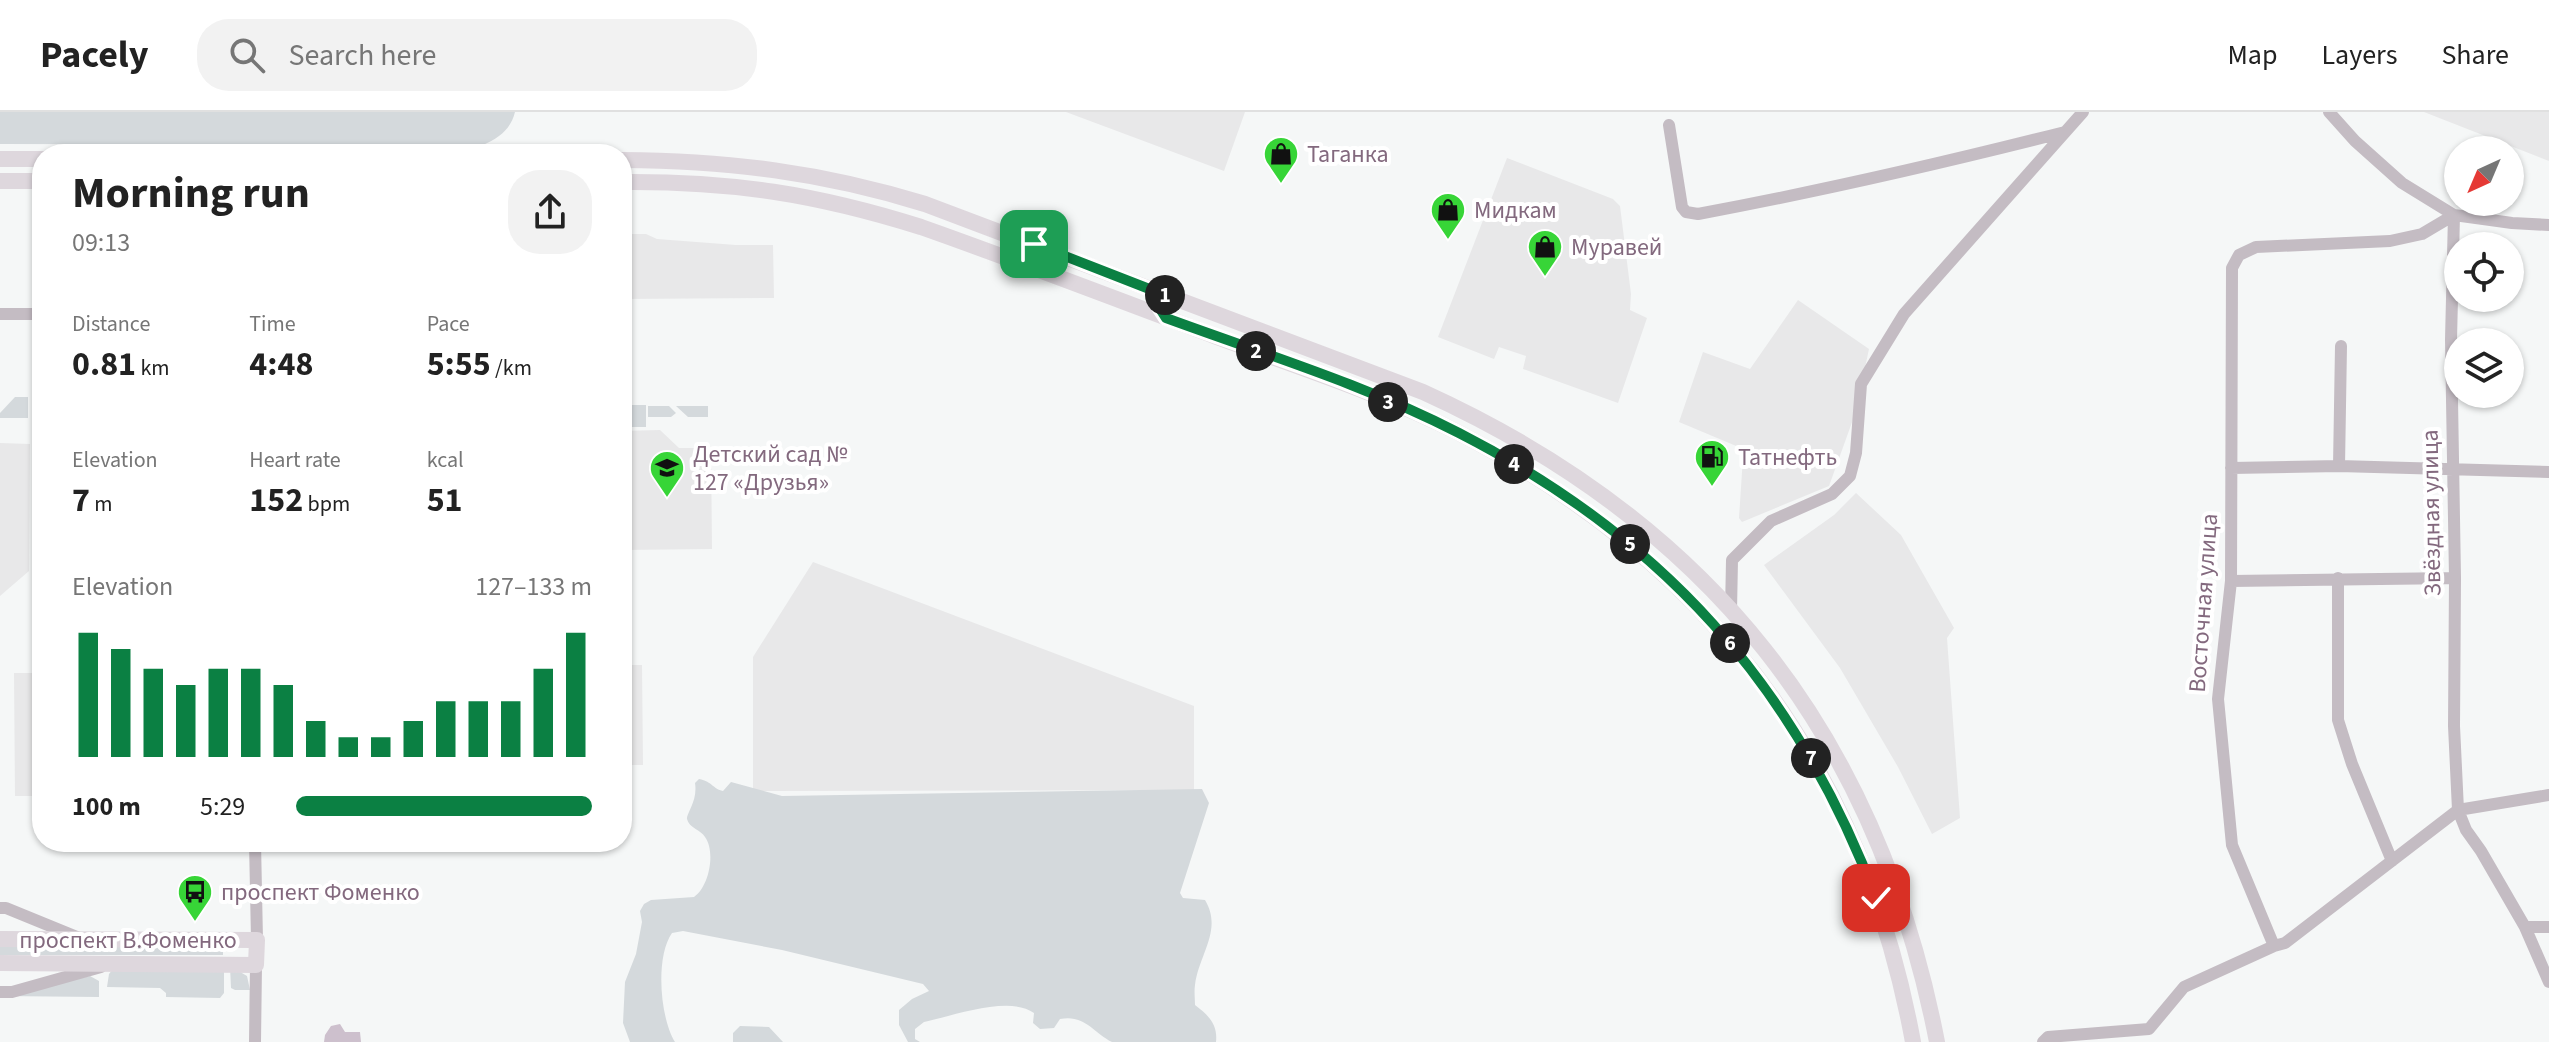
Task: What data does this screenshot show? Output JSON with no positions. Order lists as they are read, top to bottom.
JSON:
{
  "streets": {
    "main road": ["проспект В.Фоменко"],
    "street": ["Звёздная улица", "Восточная улица"]
  },
  "places": {
    "shop": ["Таганка", "Мидкам", "Муравей"],
    "fuel station": ["Татнефть"],
    "school or university": ["Детский сад № 127 «Друзья»"],
    "bus stop": ["проспект Фоменко"]
  },
  "north": "bottom left",
  "page": {
    "header": "Pacely",
    "search": "Search here",
    "nav": ["Map", "Layers", "Share"],
    "heading": ["Morning run", "09:13"],
    "pins": [
      "1",
      "2",
      "3",
      "4",
      "5",
      "6",
      "7"
    ],
    "stats": [
      ["Distance", "0.81 km"],
      ["Time", "4:48"],
      ["Pace", "5:55 /km"],
      ["Elevation", "7 m"],
      ["Heart rate", "152 bpm"],
      ["kcal", "51"]
    ],
    "chart": ["Elevation", "127–133 m"],
    "list": [
      {
        "name": "100 m",
        "note": "5:29"
      }
    ]
  }
}
